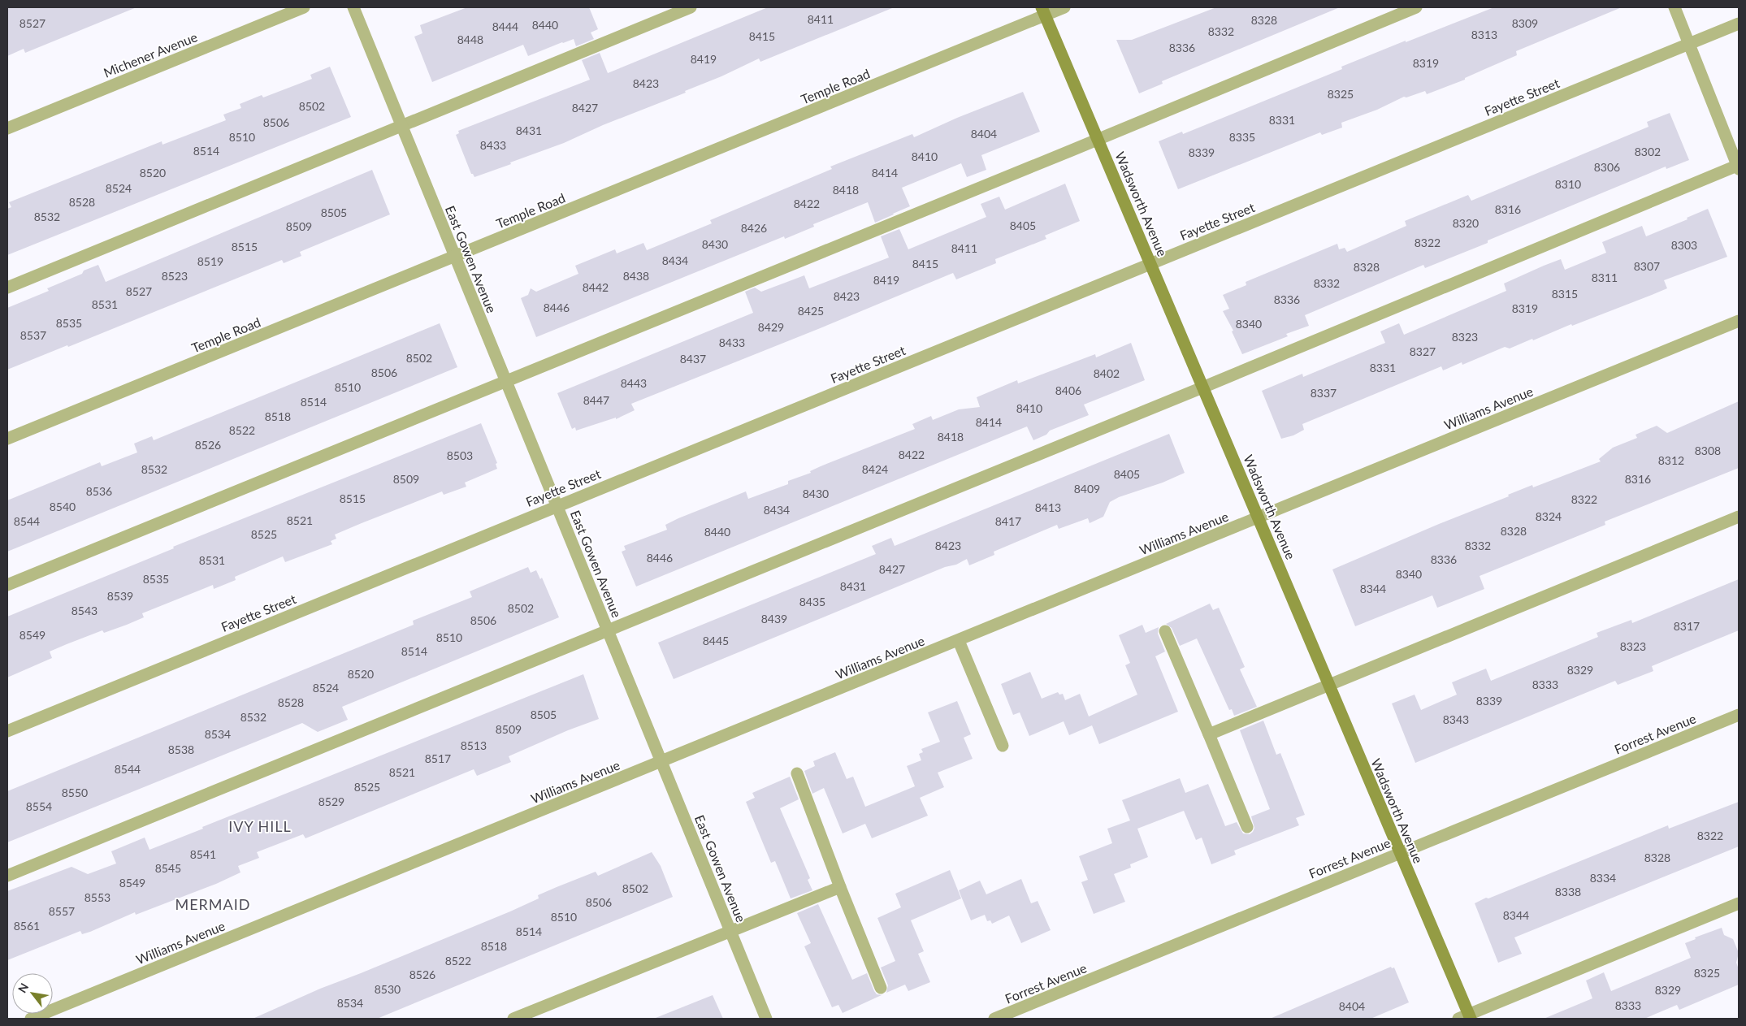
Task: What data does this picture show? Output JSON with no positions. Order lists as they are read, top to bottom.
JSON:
{
  "streets": {
    "main road": ["Wadsworth Avenue"],
    "street": [
      "Michener Avenue",
      "Temple Road",
      "Fayette Street",
      "East Gowen Avenue",
      "Williams Avenue",
      "Forrest Avenue"
    ]
  },
  "crossings": [
    ["Temple Road", "Wadsworth Avenue"],
    ["Temple Road", "East Gowen Avenue"],
    ["Fayette Street", "Wadsworth Avenue"],
    ["Fayette Street", "East Gowen Avenue"],
    ["Wadsworth Avenue", "Williams Avenue"],
    ["Wadsworth Avenue", "Forrest Avenue"],
    ["East Gowen Avenue", "Williams Avenue"]
  ],
  "districts": ["IVY HILL", "MERMAID"],
  "house_numbers": [
    "8411",
    "8328",
    "8527",
    "8309",
    "8440",
    "8444",
    "8332",
    "8313",
    "8415",
    "8448",
    "8336",
    "8419",
    "8319",
    "8423",
    "8325",
    "8502",
    "8427",
    "8331",
    "8506",
    "8431",
    "8404",
    "8510",
    "8335",
    "8433",
    "8514",
    "8302",
    "8339",
    "8410",
    "8306",
    "8520",
    "8414",
    "8310",
    "8524",
    "8418",
    "8528",
    "8422",
    "8316",
    "8505",
    "8532",
    "8320",
    "8405",
    "8509",
    "8426",
    "8322",
    "8430",
    "8303",
    "8515",
    "8411",
    "8434",
    "8519",
    "8415",
    "8307",
    "8328",
    "8523",
    "8438",
    "8311",
    "8419",
    "8332",
    "8442",
    "8527",
    "8315",
    "8423",
    "8336",
    "8531",
    "8446",
    "8319",
    "8425",
    "8535",
    "8340",
    "8429",
    "8537",
    "8323",
    "8433",
    "8327",
    "8502",
    "8437",
    "8331",
    "8506",
    "8402",
    "8443",
    "8510",
    "8406",
    "8337",
    "8447",
    "8514",
    "8410",
    "8518",
    "8414",
    "8522",
    "8418",
    "8526",
    "8308",
    "8422",
    "8503",
    "8312",
    "8532",
    "8424",
    "8405",
    "8509",
    "8316",
    "8409",
    "8536",
    "8430",
    "8515",
    "8322",
    "8540",
    "8413",
    "8434",
    "8324",
    "8521",
    "8544",
    "8417",
    "8328",
    "8440",
    "8525",
    "8423",
    "8332",
    "8446",
    "8336",
    "8531",
    "8427",
    "8340",
    "8535",
    "8431",
    "8344",
    "8539",
    "8435",
    "8502",
    "8543",
    "8439",
    "8506",
    "8317",
    "8549",
    "8510",
    "8445",
    "8323",
    "8514",
    "8329",
    "8520",
    "8333",
    "8524",
    "8339",
    "8528",
    "8505",
    "8532",
    "8343",
    "8509",
    "8534",
    "8513",
    "8538",
    "8517",
    "8544",
    "8521",
    "8525",
    "8550",
    "8529",
    "8554",
    "8322",
    "8541",
    "8328",
    "8545",
    "8334",
    "8549",
    "8502",
    "8338",
    "8553",
    "8506",
    "8557",
    "8344",
    "8510",
    "8561",
    "8514",
    "8518",
    "8522",
    "8325",
    "8526",
    "8530",
    "8329",
    "8534",
    "8333",
    "8404"
  ],
  "north": "top left"
}
